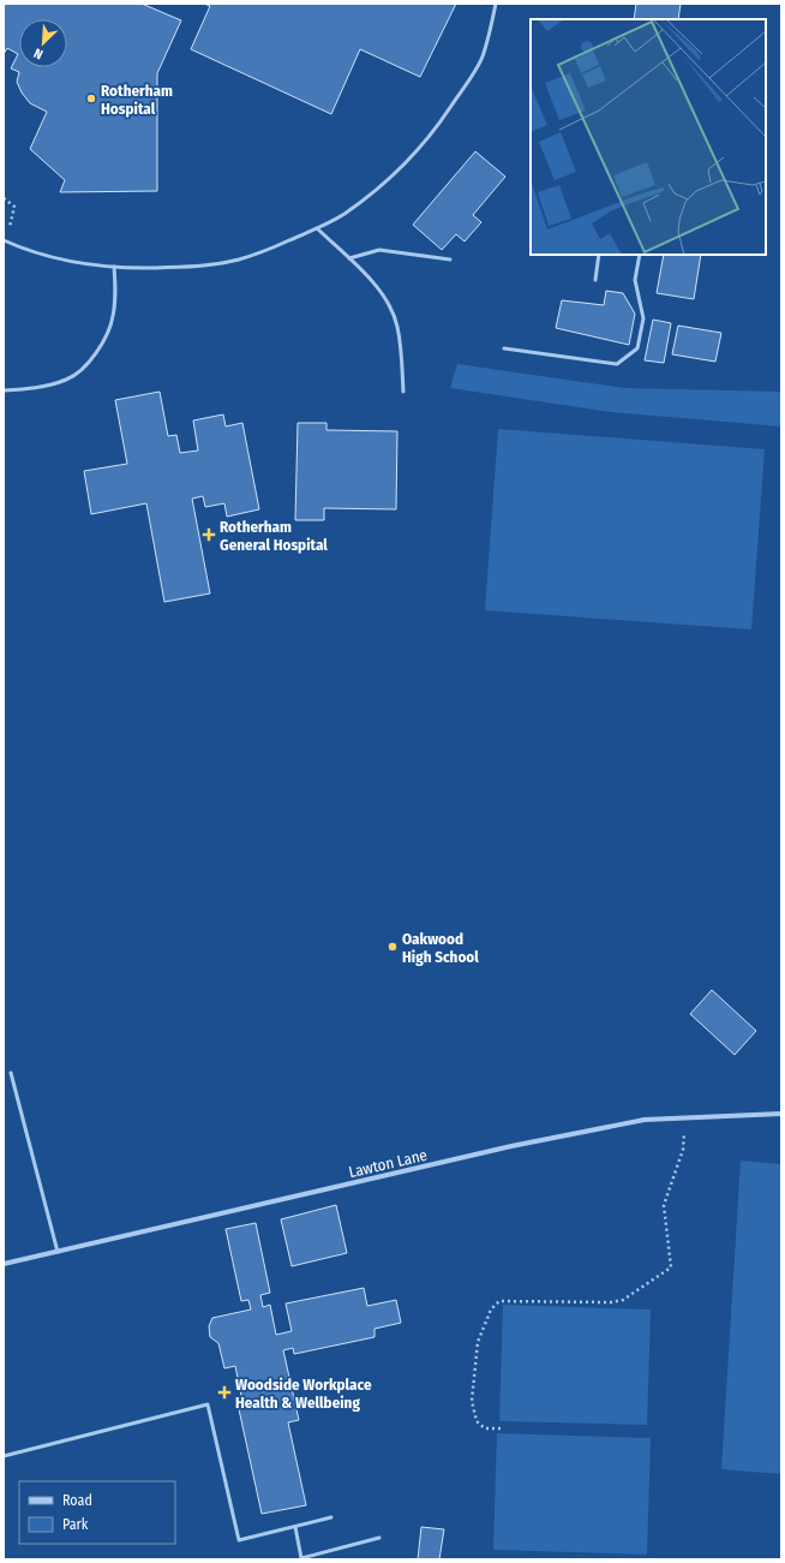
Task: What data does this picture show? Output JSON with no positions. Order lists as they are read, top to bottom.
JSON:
{
  "streets": {
    "street": ["Lawton Lane"]
  },
  "places": {
    "other": ["Rotherham Hospital", "Oakwood High School"],
    "health": ["Rotherham General Hospital", "Woodside Workplace Health & Wellbeing"]
  },
  "legend": ["Road", "Park"],
  "north": "bottom left"
}
